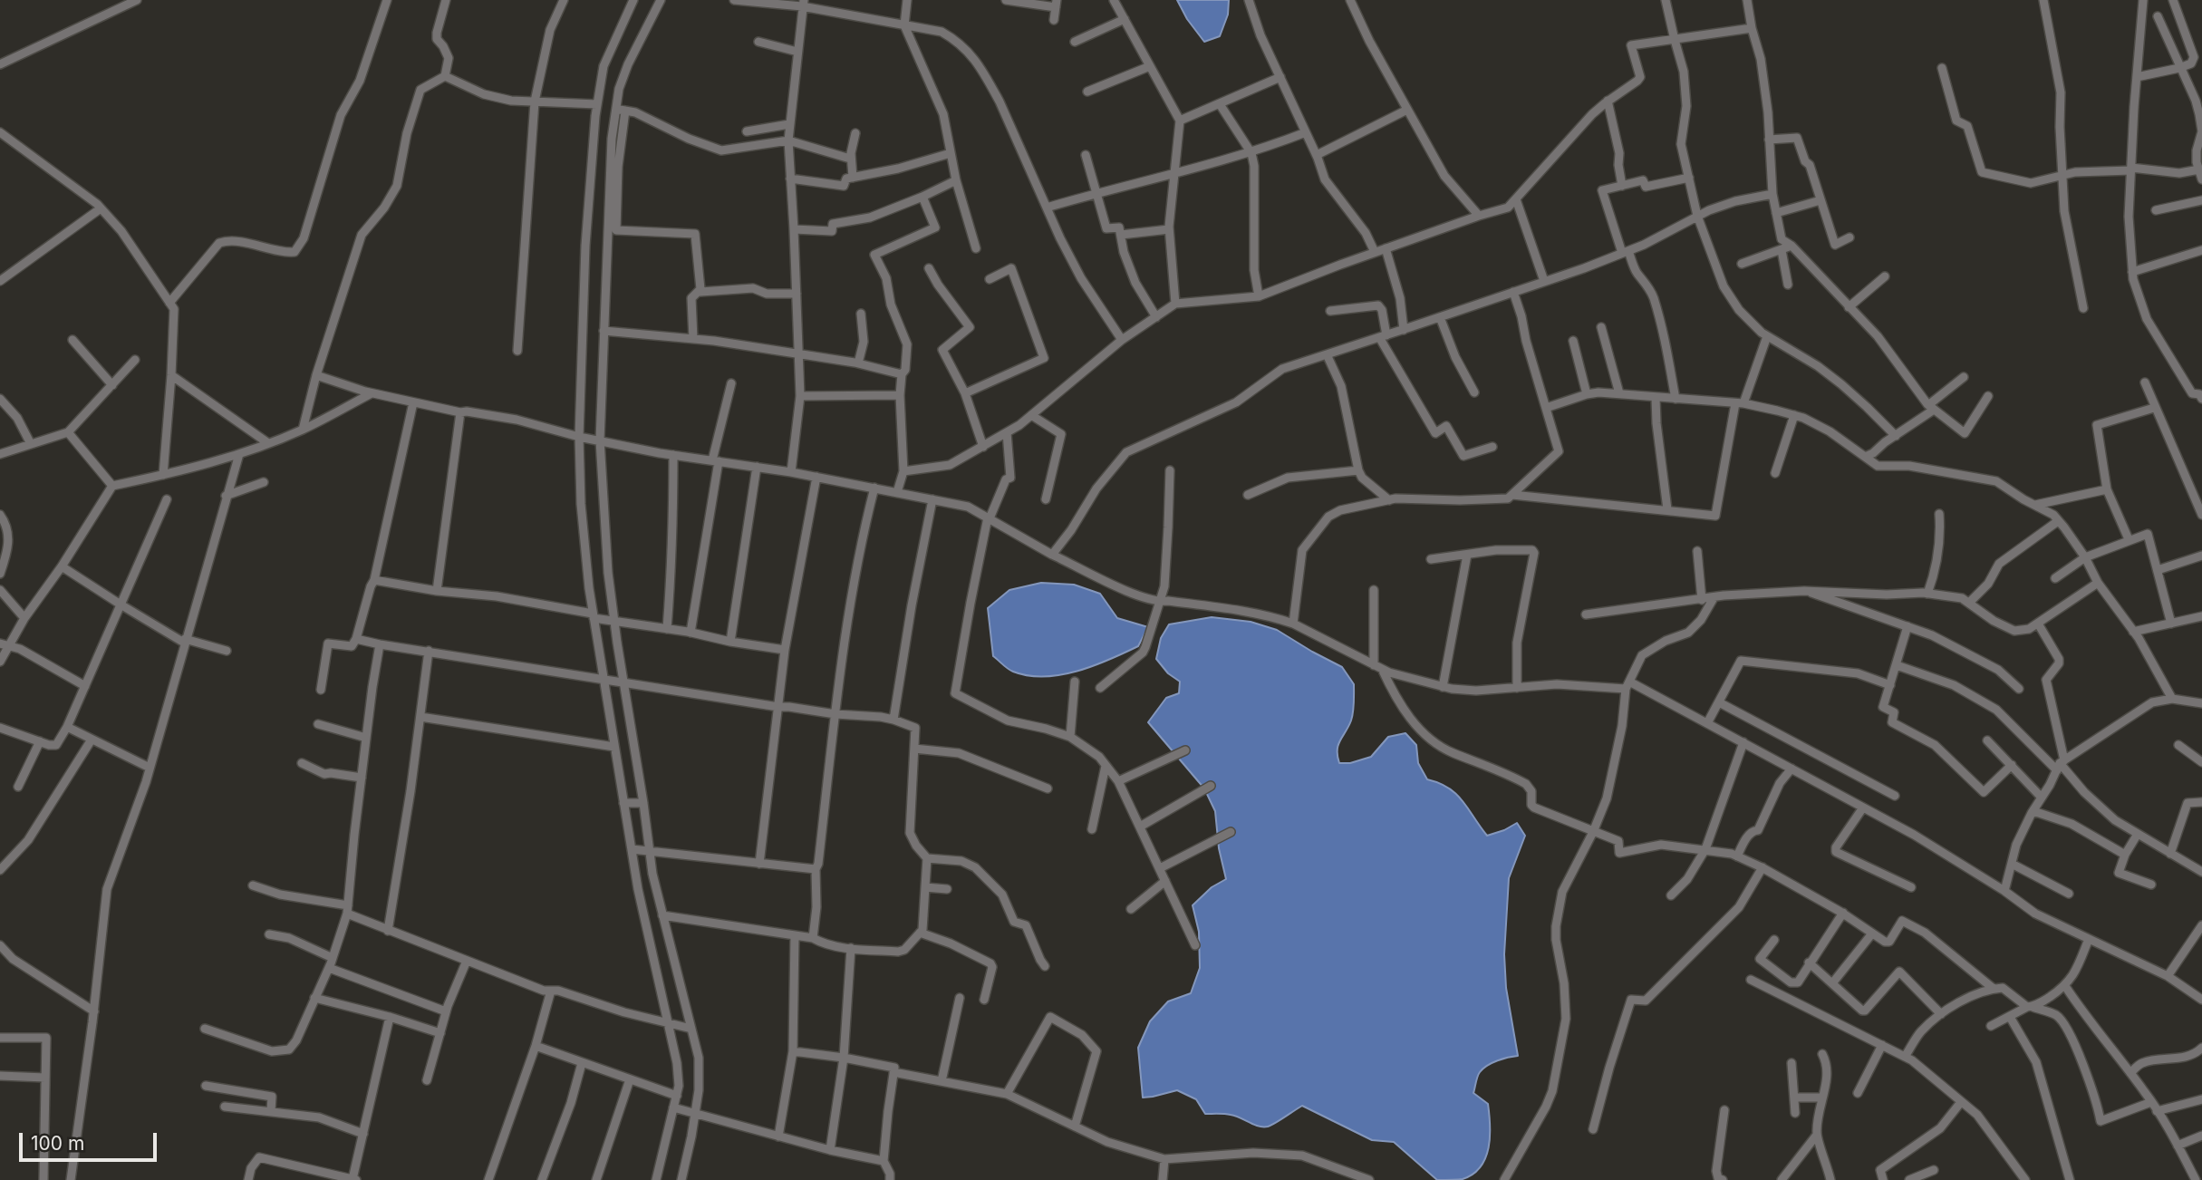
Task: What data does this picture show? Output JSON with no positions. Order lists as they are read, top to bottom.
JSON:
{
  "scale_bar": "100 m"
}
